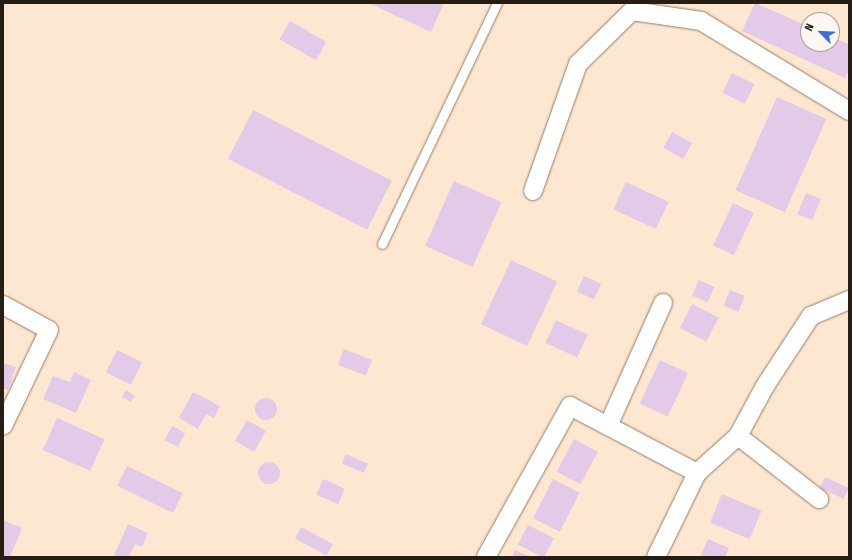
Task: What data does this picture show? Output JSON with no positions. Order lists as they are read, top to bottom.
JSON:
{
  "north": "top left"
}
